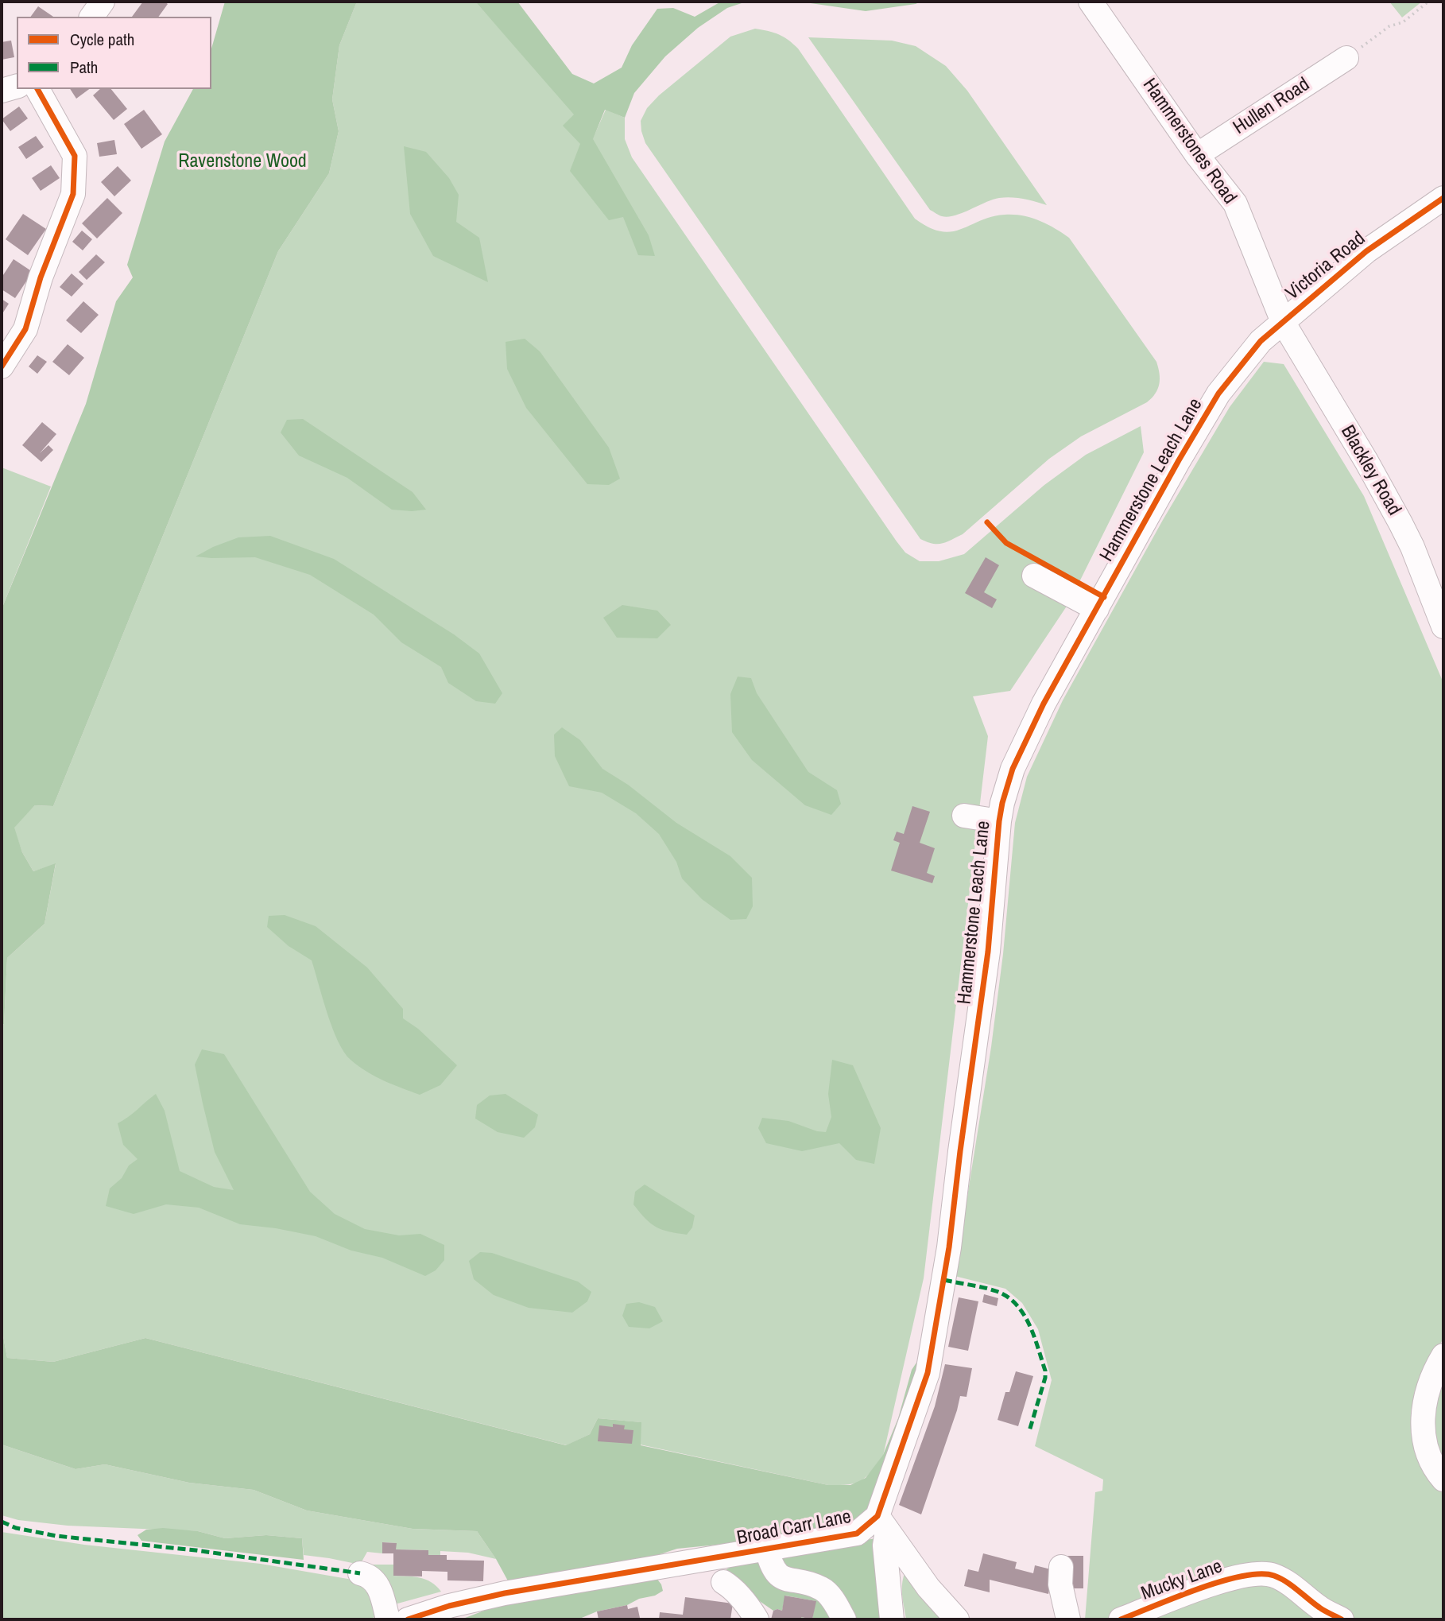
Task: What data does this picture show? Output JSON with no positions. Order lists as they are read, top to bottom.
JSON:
{
  "streets": {
    "street": [
      "Hullen Road",
      "Hammerstones Road",
      "Victoria Road",
      "Blackley Road",
      "Hammerstone Leach Lane",
      "Broad Carr Lane",
      "Mucky Lane"
    ]
  },
  "crossings": [
    ["Hullen Road", "Hammerstones Road"],
    ["Hammerstones Road", "Victoria Road"],
    ["Hammerstones Road", "Blackley Road"],
    ["Hammerstones Road", "Hammerstone Leach Lane"],
    ["Victoria Road", "Blackley Road"],
    ["Victoria Road", "Hammerstone Leach Lane"],
    ["Blackley Road", "Hammerstone Leach Lane"],
    ["Hammerstone Leach Lane", "Broad Carr Lane"]
  ],
  "parks": ["Ravenstone Wood"],
  "legend": ["Cycle path", "Path"]
}
